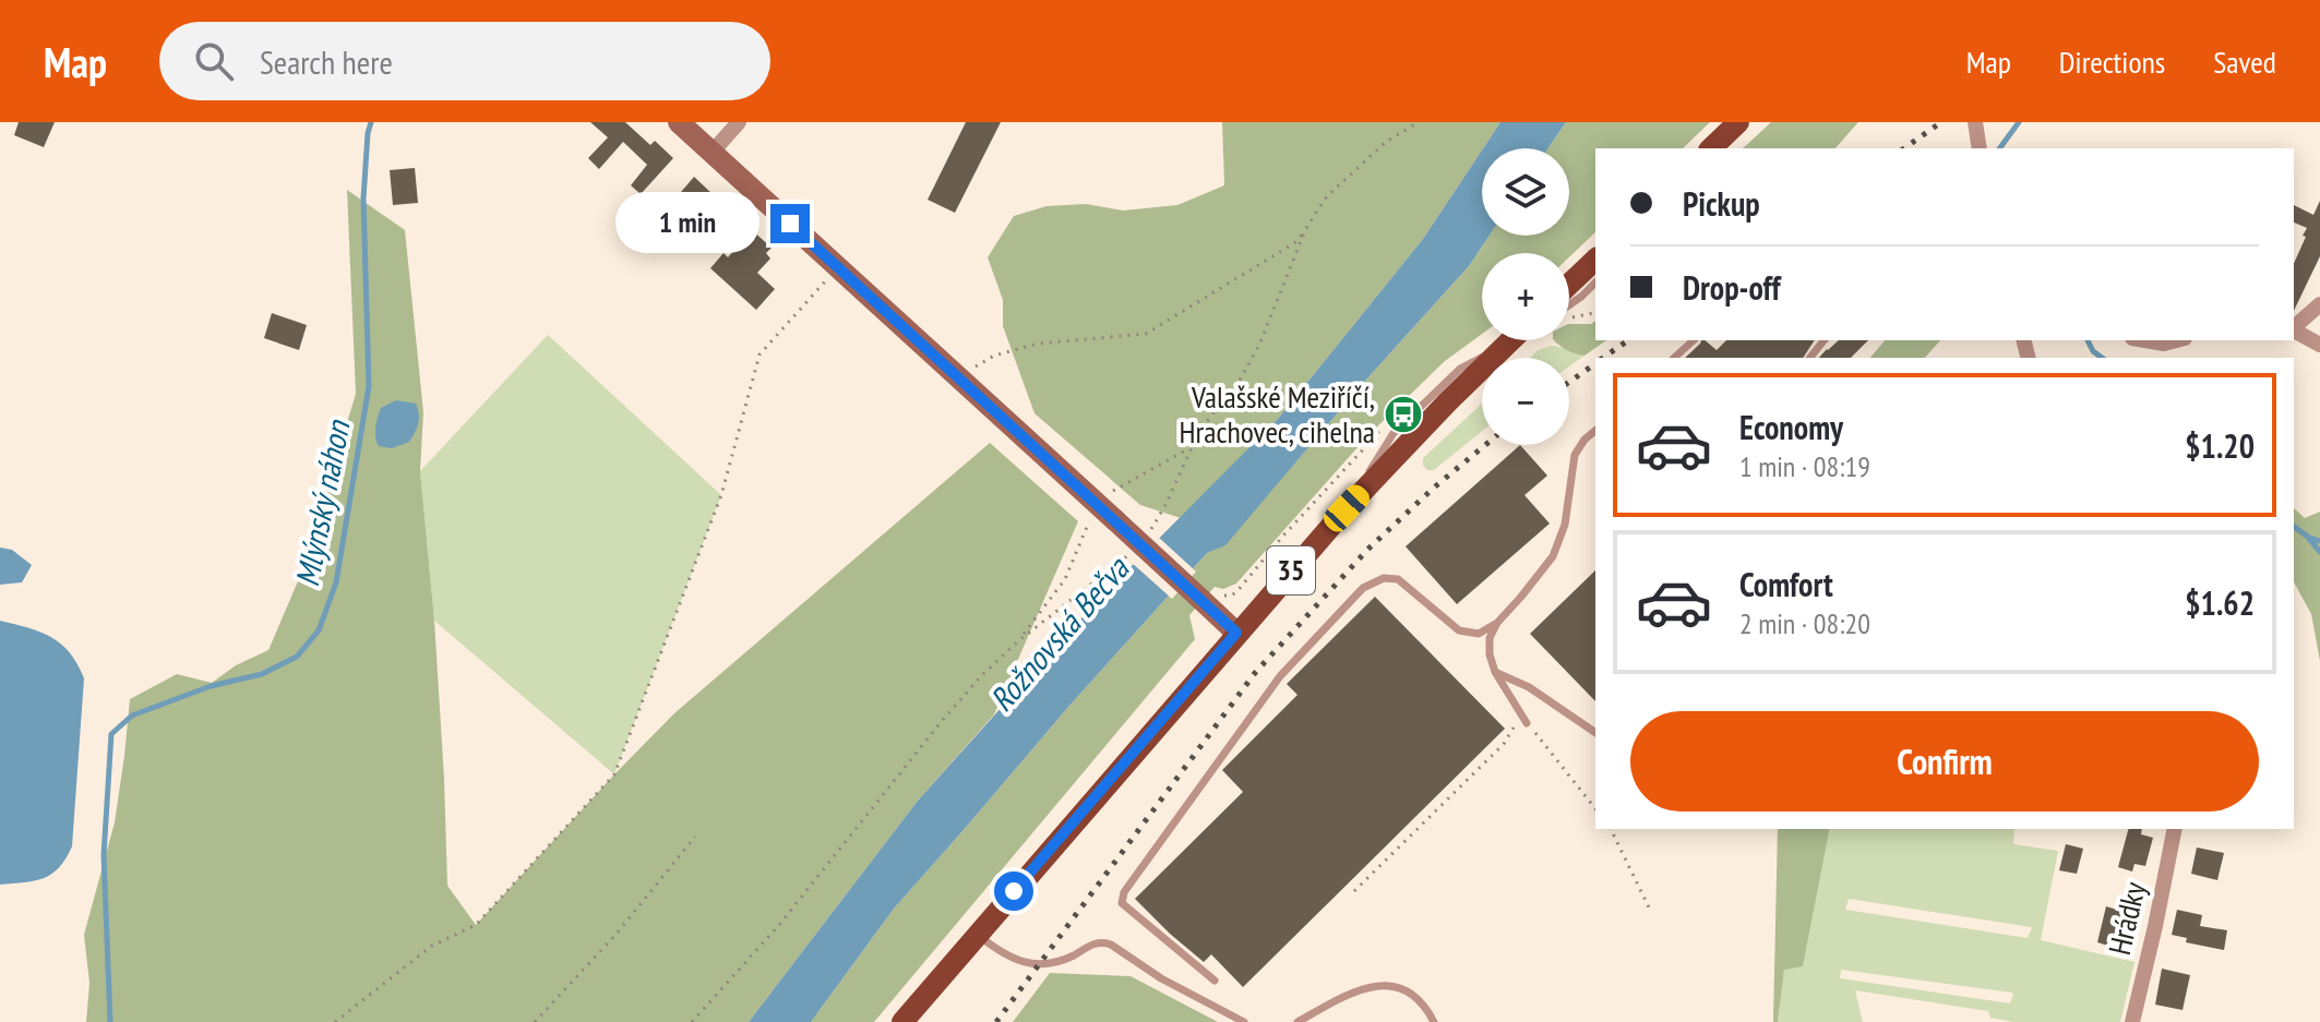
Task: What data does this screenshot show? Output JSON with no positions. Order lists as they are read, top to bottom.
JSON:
{
  "streets": {
    "main road": ["35"],
    "street": ["Hrádky"]
  },
  "water": ["Mlýnský náhon", "Rožnovská Bečva"],
  "places": {
    "bus stop": ["Valašské Meziříčí, Hrachovec, cihelna"]
  },
  "page": {
    "header": "Map",
    "search": "Search here",
    "nav": ["Map", "Directions", "Saved"],
    "map_buttons": ["+", "−"],
    "banner": ["Pickup", "Drop-off"],
    "bubble": "1 min",
    "list": [
      {
        "name": "Economy",
        "note": "1 min · 08:19",
        "value": "$1.20"
      },
      {
        "name": "Comfort",
        "note": "2 min · 08:20",
        "value": "$1.62"
      }
    ],
    "buttons": "Confirm"
  }
}
